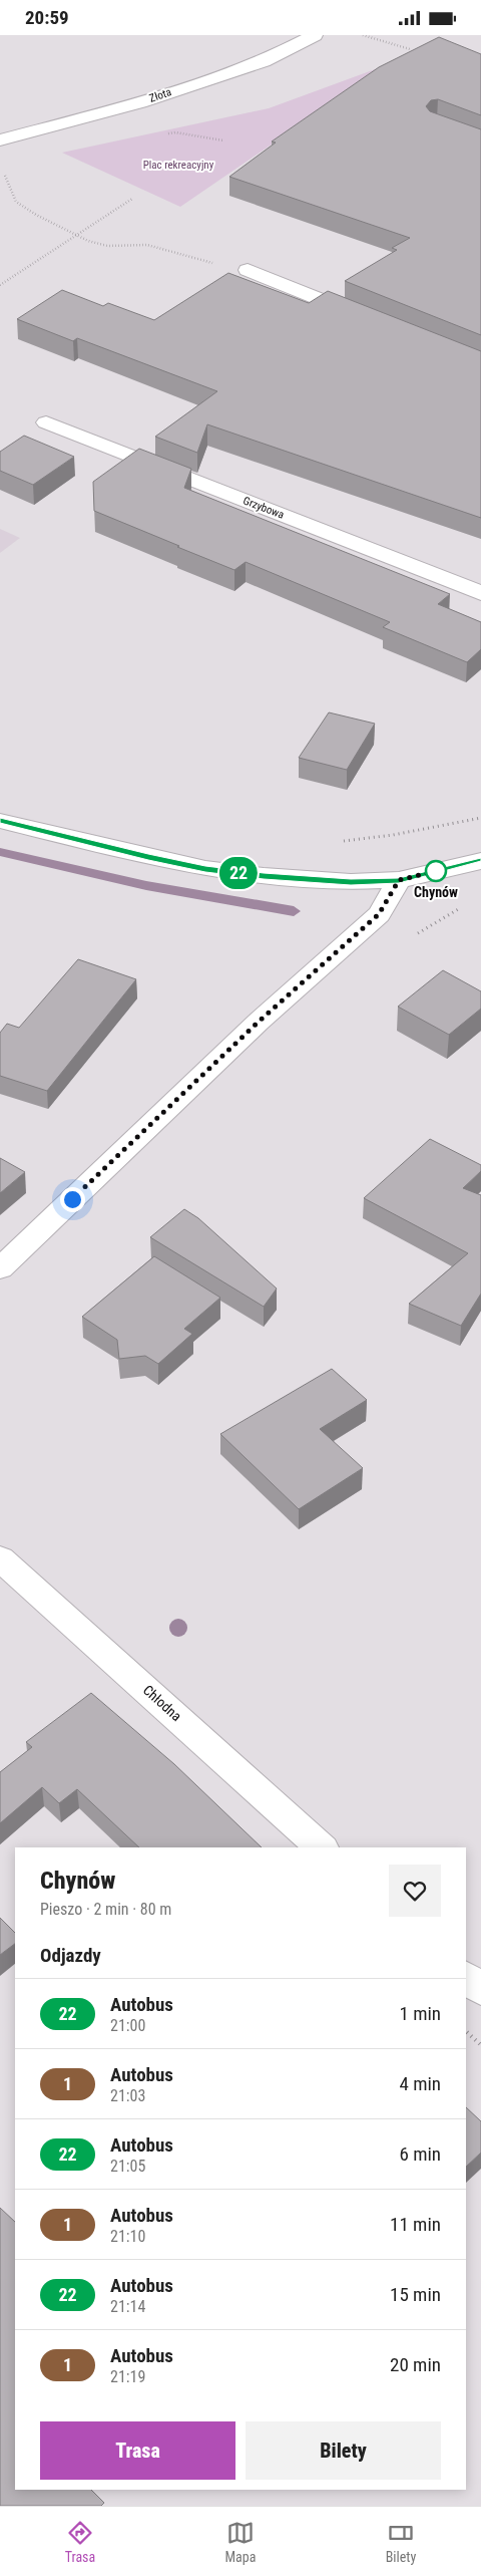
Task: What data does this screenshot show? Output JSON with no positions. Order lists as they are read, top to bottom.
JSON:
{
  "streets": {
    "street": ["Złota", "Grzybowa", "Chłodna"]
  },
  "parks": ["Plac rekreacyjny"],
  "places": ["Chynów"],
  "lines": ["bus line 22"],
  "page": {
    "status": "20:59",
    "on_map": "22",
    "heading": [
      ["Chynów", "Pieszo · 2 min · 80 m"],
      "Odjazdy"
    ],
    "list": [
      {
        "mark": "22",
        "name": "Autobus",
        "note": "21:00",
        "value": "1 min"
      },
      {
        "mark": "1",
        "name": "Autobus",
        "note": "21:03",
        "value": "4 min"
      },
      {
        "mark": "22",
        "name": "Autobus",
        "note": "21:05",
        "value": "6 min"
      },
      {
        "mark": "1",
        "name": "Autobus",
        "note": "21:10",
        "value": "11 min"
      },
      {
        "mark": "22",
        "name": "Autobus",
        "note": "21:14",
        "value": "15 min"
      },
      {
        "mark": "1",
        "name": "Autobus",
        "note": "21:19",
        "value": "20 min"
      }
    ],
    "buttons": ["Trasa", "Bilety"],
    "tabs": ["Trasa", "Mapa", "Bilety"]
  }
}
